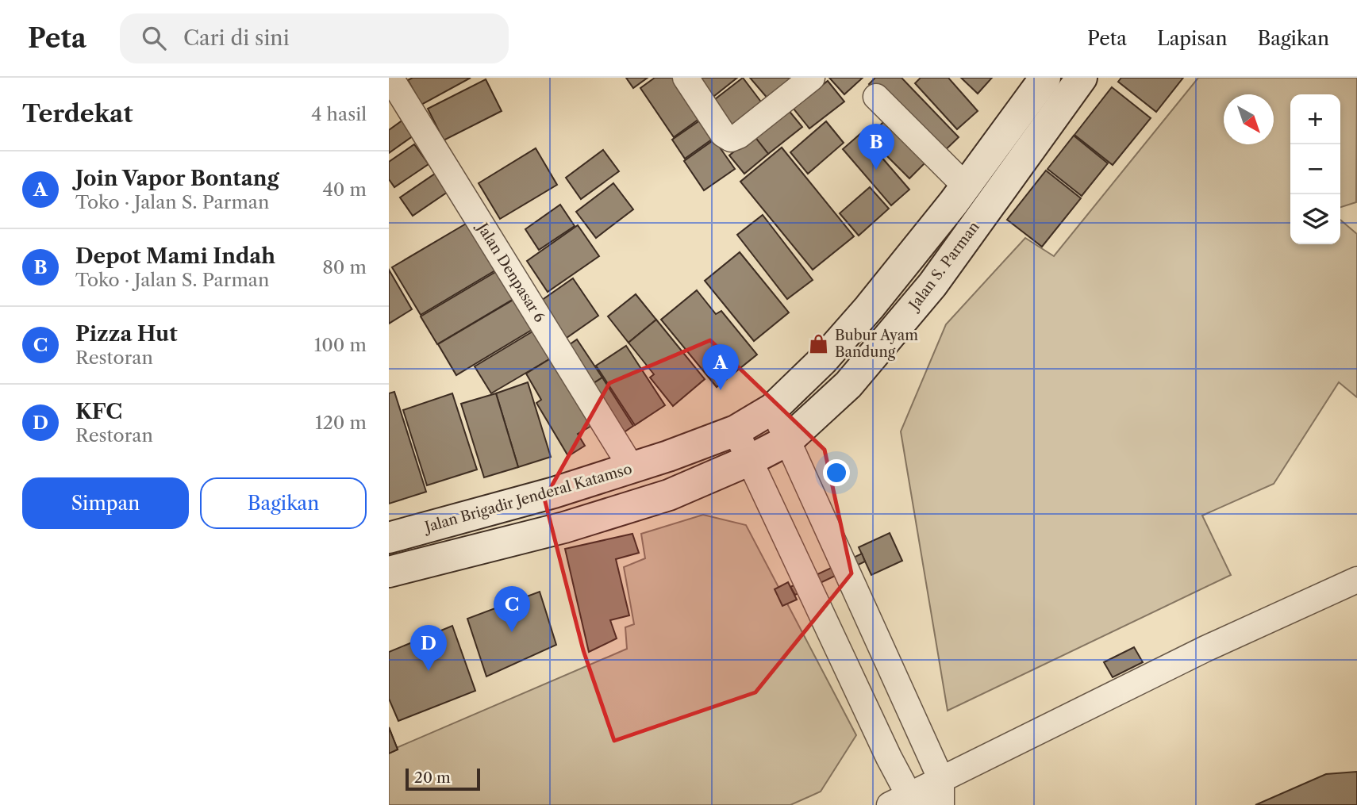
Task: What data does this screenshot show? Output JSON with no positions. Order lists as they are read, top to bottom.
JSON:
{
  "streets": {
    "main road": ["Jalan S. Parman", "Jalan Brigadir Jenderal Katamso"],
    "street": ["Jalan Denpasar 6"]
  },
  "crossings": [
    ["Jalan Denpasar 6", "Jalan Brigadir Jenderal Katamso"]
  ],
  "places": {
    "shop": ["Bubur Ayam Bandung"]
  },
  "scale_bar": "20 m",
  "north": "bottom right",
  "page": {
    "header": "Peta",
    "search": "Cari di sini",
    "nav": ["Peta", "Lapisan", "Bagikan"],
    "heading": ["Terdekat", "4 hasil"],
    "map_buttons": ["+", "−"],
    "pins": [
      "B",
      "A",
      "C",
      "D"
    ],
    "list": [
      {
        "mark": "A",
        "name": "Join Vapor Bontang",
        "note": "Toko · Jalan S. Parman",
        "value": "40 m"
      },
      {
        "mark": "B",
        "name": "Depot Mami Indah",
        "note": "Toko · Jalan S. Parman",
        "value": "80 m"
      },
      {
        "mark": "C",
        "name": "Pizza Hut",
        "note": "Restoran",
        "value": "100 m"
      },
      {
        "mark": "D",
        "name": "KFC",
        "note": "Restoran",
        "value": "120 m"
      }
    ],
    "buttons": ["Simpan", "Bagikan"],
    "scale": "20 m"
  }
}
